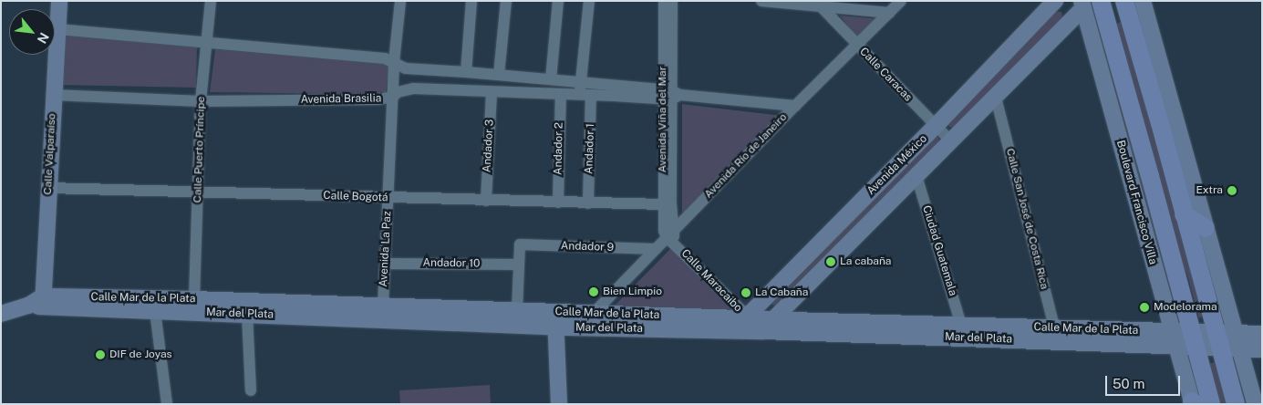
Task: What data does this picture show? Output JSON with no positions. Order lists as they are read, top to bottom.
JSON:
{
  "streets": {
    "main road": [
      "Calle Valparaíso",
      "Avenida México",
      "Boulevard Francisco Villa",
      "Calle Mar de la Plata",
      "Mar del Plata"
    ],
    "street": [
      "Calle Caracas",
      "Avenida Brasilia",
      "Avenida Viña del Mar",
      "Andador 3",
      "Andador 2",
      "Andador 1",
      "Calle Puerto Príncipe",
      "Avenida Río de Janeiro",
      "Calle Bogotá",
      "Calle San José de Costa Rica",
      "Andador 9",
      "Avenida La Paz",
      "Ciudad Guatemala",
      "Andador 10",
      "Calle Maracaibo"
    ]
  },
  "crossings": [
    ["Calle Caracas", "Avenida Río de Janeiro"],
    ["Calle Caracas", "Avenida México"],
    ["Avenida Brasilia", "Avenida Viña del Mar"],
    ["Avenida Brasilia", "Andador 3"],
    ["Avenida Brasilia", "Andador 2"],
    ["Avenida Brasilia", "Andador 1"],
    ["Avenida Brasilia", "Calle Puerto Príncipe"],
    ["Avenida Brasilia", "Calle Valparaíso"],
    ["Avenida Brasilia", "Avenida Río de Janeiro"],
    ["Avenida Brasilia", "Avenida La Paz"],
    ["Avenida Viña del Mar", "Avenida Río de Janeiro"],
    ["Avenida Viña del Mar", "Calle Bogotá"],
    ["Avenida Viña del Mar", "Calle Maracaibo"],
    ["Andador 3", "Calle Bogotá"],
    ["Andador 2", "Calle Bogotá"],
    ["Andador 1", "Calle Bogotá"],
    ["Calle Puerto Príncipe", "Calle Bogotá"],
    ["Calle Puerto Príncipe", "Calle Mar de la Plata"],
    ["Calle Valparaíso", "Calle Bogotá"],
    ["Calle Valparaíso", "Calle Mar de la Plata"],
    ["Calle Valparaíso", "Mar del Plata"],
    ["Avenida Río de Janeiro", "Andador 9"],
    ["Avenida Río de Janeiro", "Calle Maracaibo"],
    ["Avenida Río de Janeiro", "Calle Mar de la Plata"],
    ["Avenida México", "Boulevard Francisco Villa"],
    ["Avenida México", "Calle San José de Costa Rica"],
    ["Avenida México", "Ciudad Guatemala"],
    ["Avenida México", "Calle Maracaibo"],
    ["Avenida México", "Calle Mar de la Plata"],
    ["Avenida México", "Mar del Plata"],
    ["Calle Bogotá", "Avenida La Paz"],
    ["Boulevard Francisco Villa", "Mar del Plata"],
    ["Calle San José de Costa Rica", "Calle Mar de la Plata"],
    ["Calle San José de Costa Rica", "Mar del Plata"],
    ["Andador 9", "Andador 10"],
    ["Avenida La Paz", "Andador 10"],
    ["Avenida La Paz", "Calle Mar de la Plata"],
    ["Ciudad Guatemala", "Calle Mar de la Plata"],
    ["Calle Maracaibo", "Calle Mar de la Plata"],
    ["Calle Maracaibo", "Mar del Plata"],
    ["Calle Mar de la Plata", "Mar del Plata"]
  ],
  "places": [
    "Extra",
    "La cabaña",
    "Bien Limpio",
    "La Cabaña",
    "Modelorama",
    "DIF de Joyas"
  ],
  "scale_bar": "50 m",
  "north": "bottom right"
}
